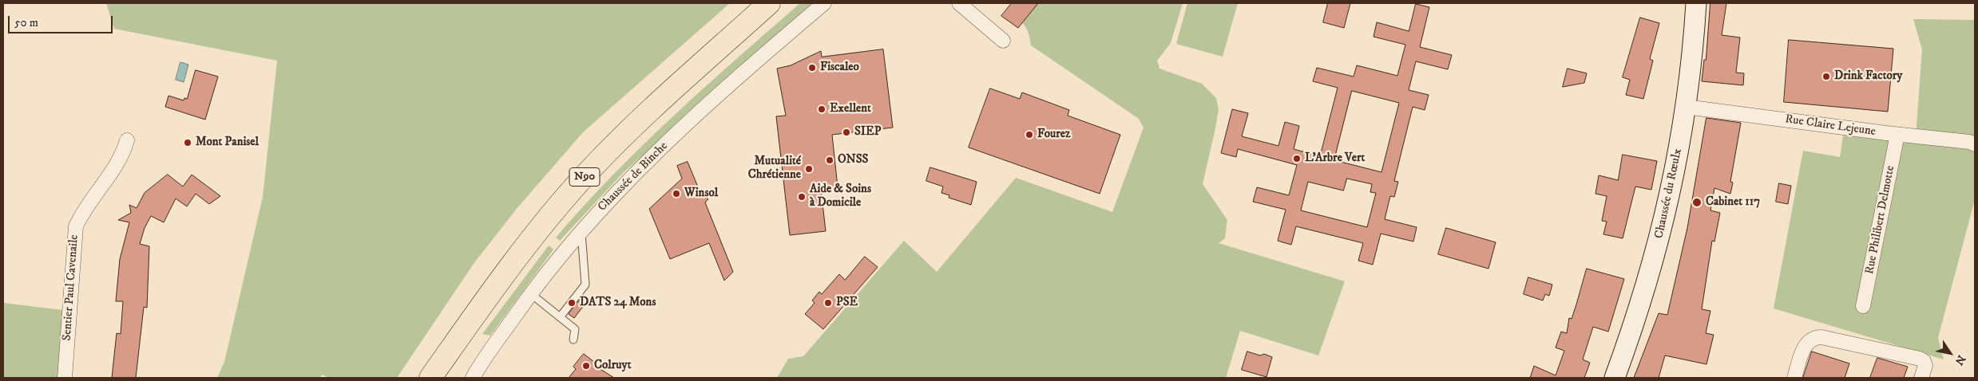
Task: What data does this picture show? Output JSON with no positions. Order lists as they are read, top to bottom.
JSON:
{
  "streets": {
    "main road": ["N90", "Chaussée du Rœulx"],
    "street": [
      "Rue Claire Lejeune",
      "Chaussée de Binche",
      "Rue Philibert Delmotte",
      "Sentier Paul Cavenaile"
    ]
  },
  "crossings": [
    ["Rue Claire Lejeune", "Chaussée du Rœulx"],
    ["Rue Claire Lejeune", "Rue Philibert Delmotte"]
  ],
  "places": [
    "Fiscaleo",
    "Drink Factory",
    "Exellent",
    "SIEP",
    "Fourez",
    "Mont Panisel",
    "L'Arbre Vert",
    "ONSS",
    "Mutualité Chrétienne",
    "Winsol",
    "Aide & Soins à Domicile",
    "Cabinet 117",
    "DATS 24 Mons",
    "PSE",
    "Colruyt"
  ],
  "scale_bar": "50 m",
  "north": "bottom right"
}
